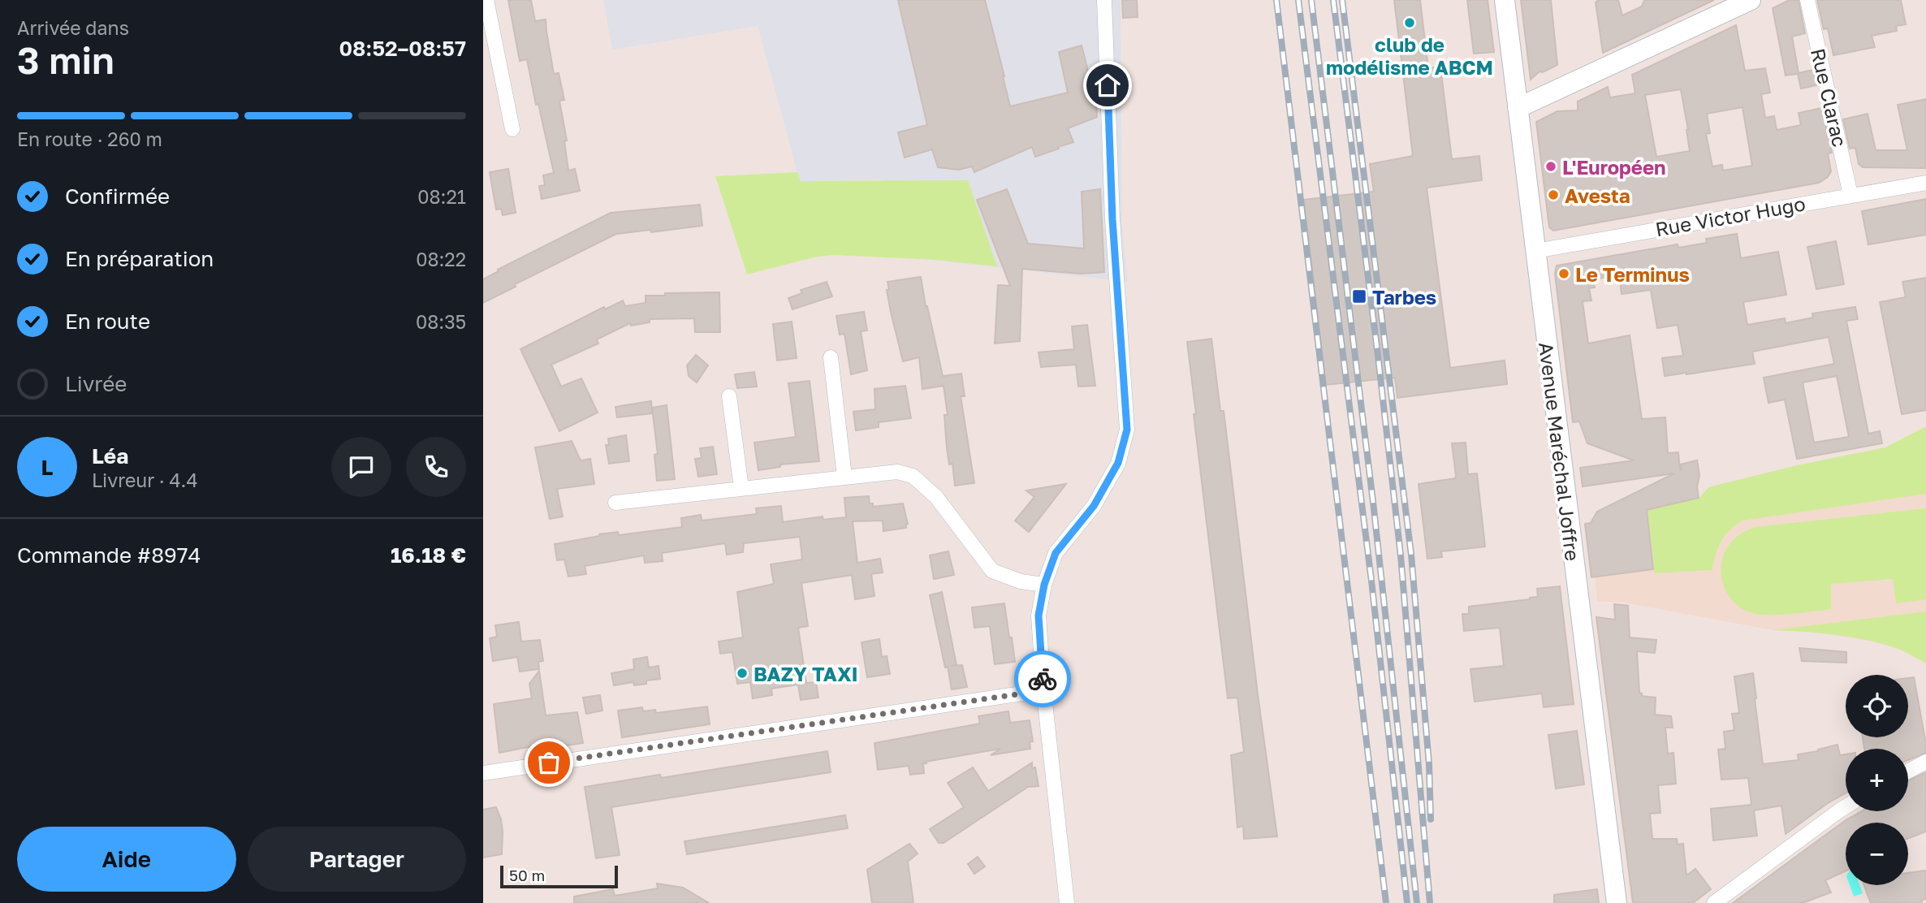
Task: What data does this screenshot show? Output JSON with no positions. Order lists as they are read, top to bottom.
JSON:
{
  "streets": {
    "main road": ["Avenue Maréchal Joffre"],
    "street": ["Rue Clarac", "Rue Victor Hugo"]
  },
  "crossings": [
    ["Rue Clarac", "Rue Victor Hugo"],
    ["Rue Victor Hugo", "Avenue Maréchal Joffre"]
  ],
  "places": {
    "other": [
      "club de modélisme ABCM",
      "L'Européen",
      "Avesta",
      "Le Terminus",
      "BAZY TAXI"
    ],
    "transit": ["Tarbes"]
  },
  "scale_bar": "50 m",
  "page": {
    "heading": ["3 min", "Arrivée dans", "08:52–08:57"],
    "panel": [
      "Léa",
      "Livreur · 4.4",
      "Commande #8974",
      "16.18 €"
    ],
    "bar": "En route · 260 m",
    "list": [
      ["Confirmée", "08:21"],
      ["En préparation", "08:22"],
      ["En route", "08:35"],
      "Livrée"
    ],
    "round": "L",
    "map_buttons": ["+", "−"],
    "buttons": ["Aide", "Partager"],
    "scale": "50 m"
  }
}
